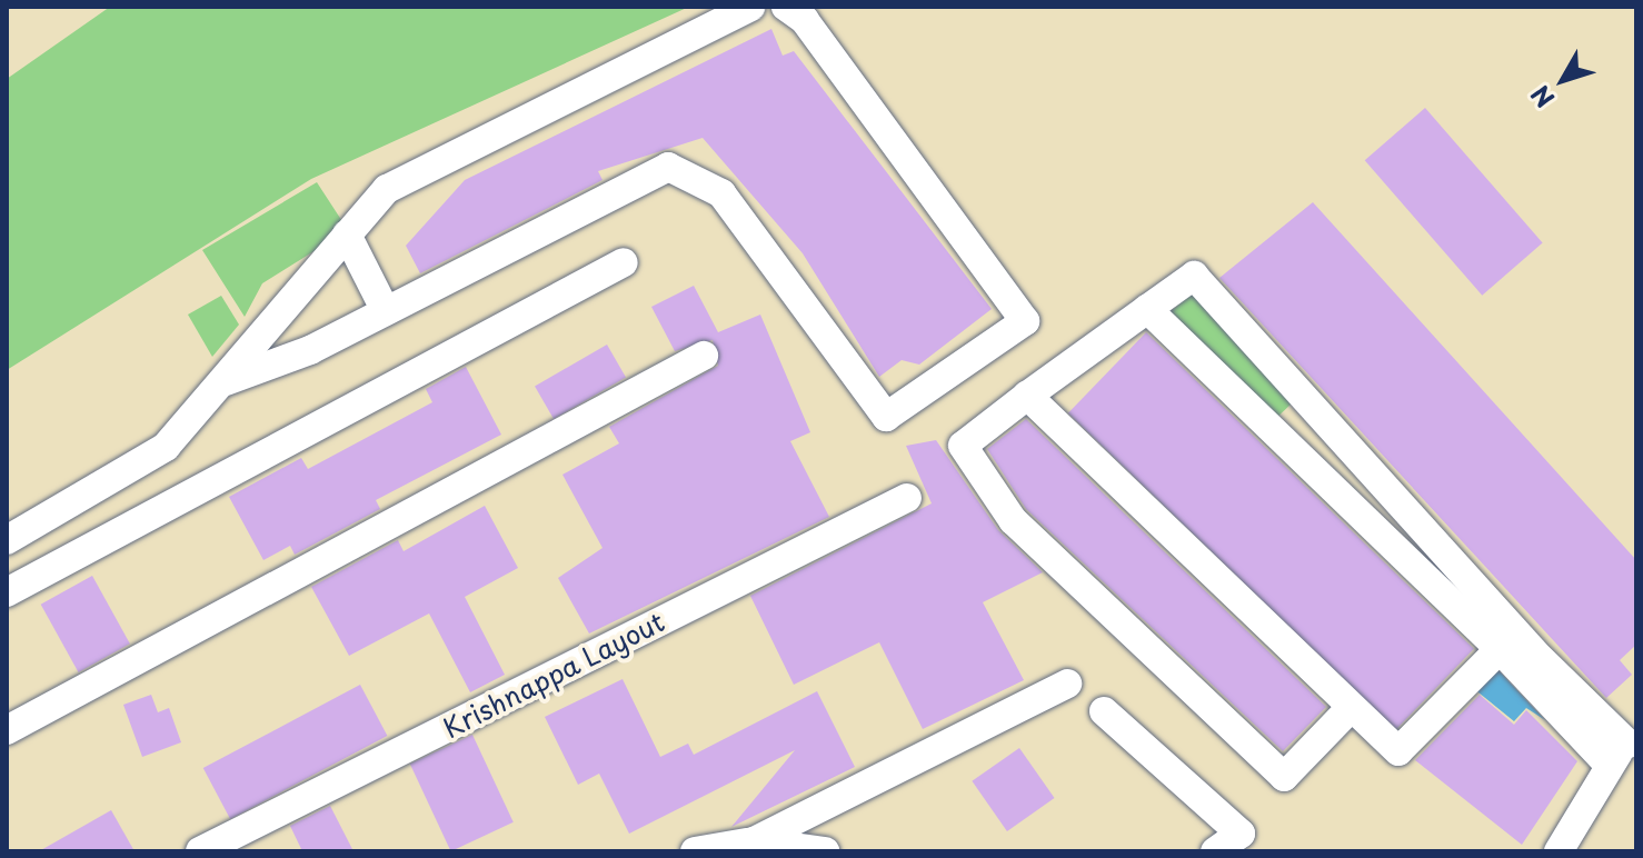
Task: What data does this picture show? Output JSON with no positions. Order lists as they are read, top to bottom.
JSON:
{
  "streets": {
    "street": ["Krishnappa Layout"]
  },
  "north": "bottom left"
}
